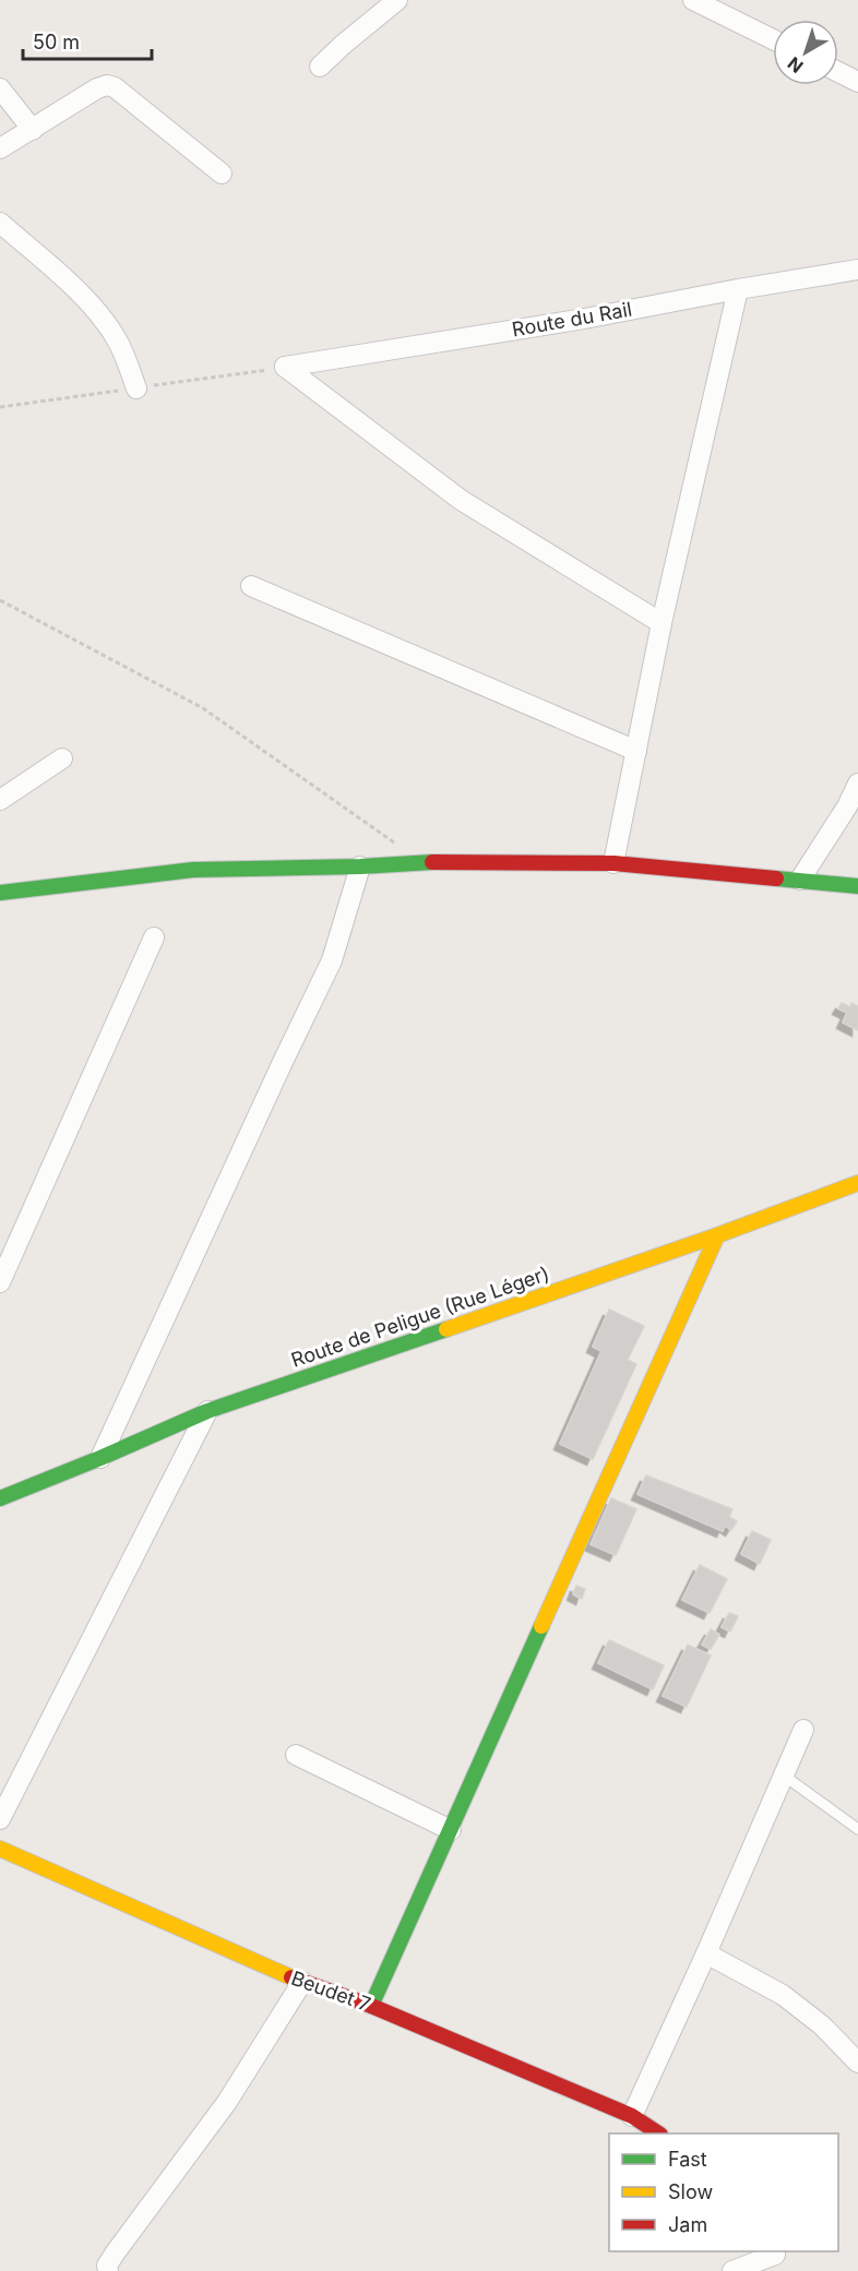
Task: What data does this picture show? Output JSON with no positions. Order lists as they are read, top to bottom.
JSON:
{
  "streets": {
    "street": ["Route du Rail", "Route de Peligue (Rue Léger)", "Beudet 7"]
  },
  "legend": ["Fast", "Slow", "Jam"],
  "scale_bar": "50 m",
  "north": "bottom left"
}
